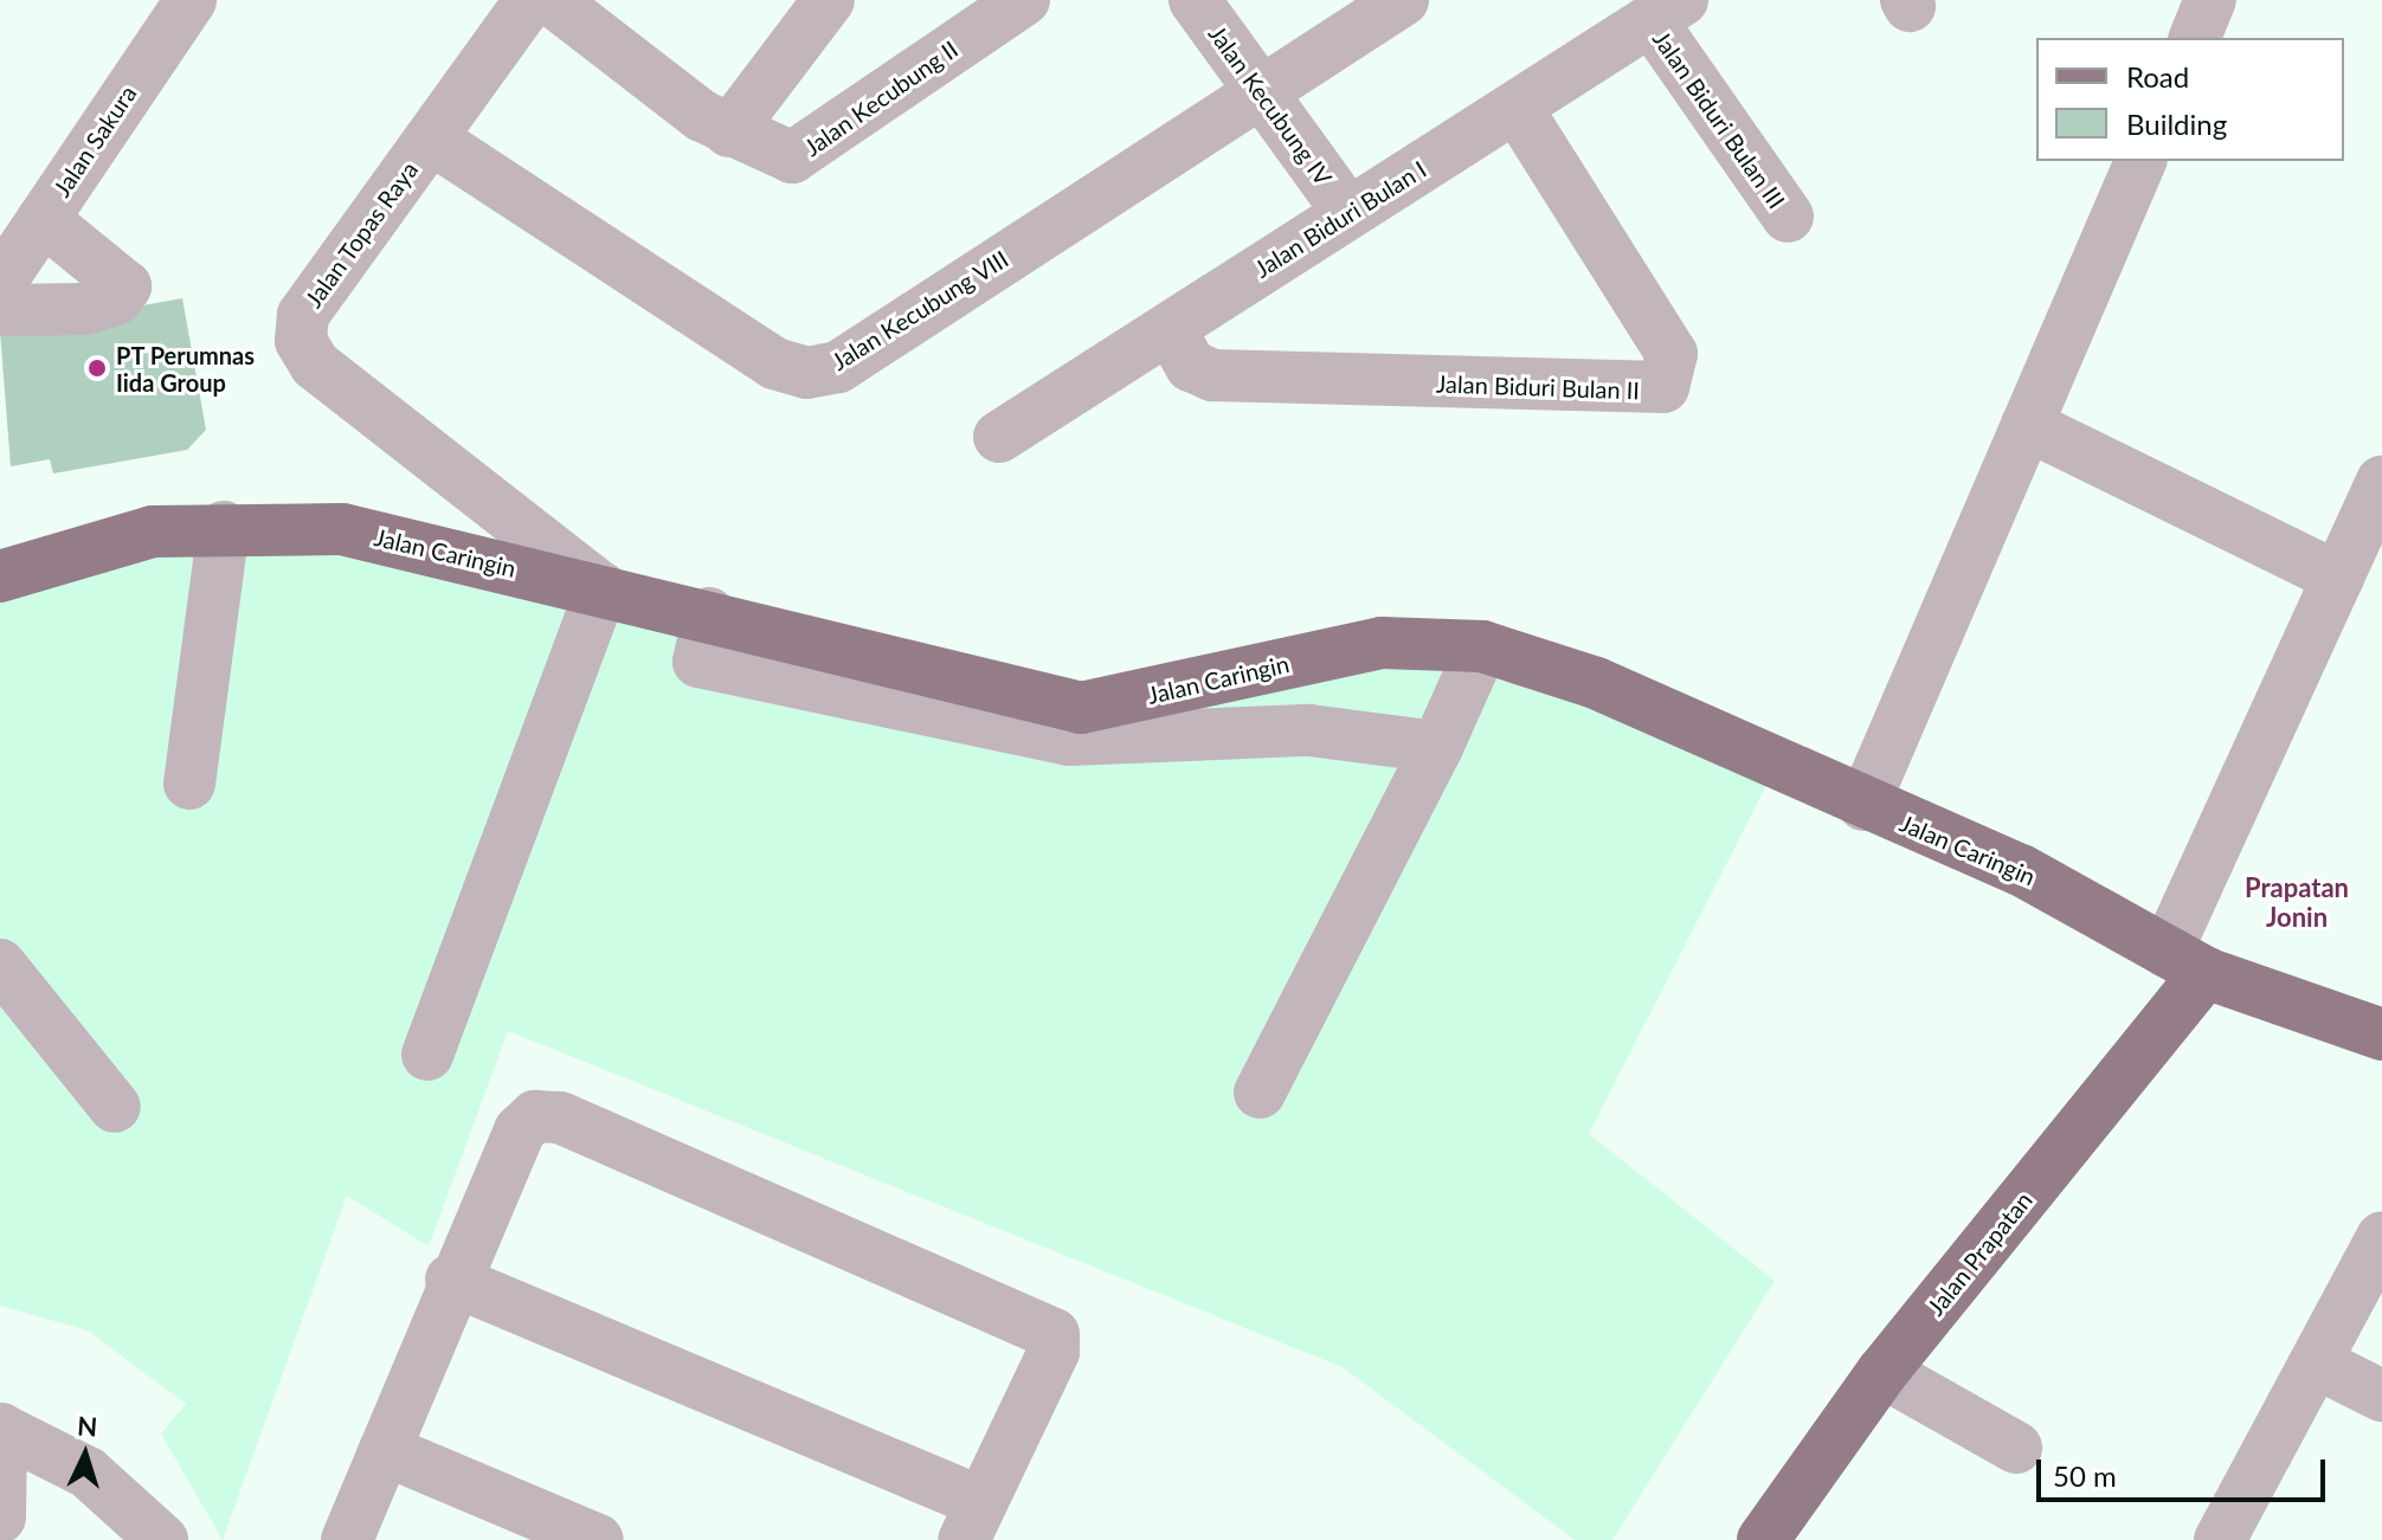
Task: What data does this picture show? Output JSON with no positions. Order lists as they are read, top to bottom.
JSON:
{
  "streets": {
    "main road": ["Jalan Caringin", "Jalan Prapatan"],
    "street": [
      "Jalan Kecubung II",
      "Jalan Kecubung IV",
      "Jalan Biduri Bulan III",
      "Jalan Sakura",
      "Jalan Biduri Bulan I",
      "Jalan Topas Raya",
      "Jalan Kecubung VIII",
      "Jalan Biduri Bulan II"
    ]
  },
  "crossings": [
    ["Jalan Kecubung IV", "Jalan Biduri Bulan I"],
    ["Jalan Kecubung IV", "Jalan Kecubung VIII"],
    ["Jalan Biduri Bulan III", "Jalan Biduri Bulan I"],
    ["Jalan Biduri Bulan I", "Jalan Biduri Bulan II"],
    ["Jalan Topas Raya", "Jalan Kecubung VIII"],
    ["Jalan Topas Raya", "Jalan Caringin"],
    ["Jalan Caringin", "Jalan Prapatan"]
  ],
  "districts": ["Prapatan Jonin"],
  "places": ["PT Perumnas Iida Group"],
  "legend": ["Road", "Building"],
  "scale_bar": "50 m",
  "north": "top"
}
